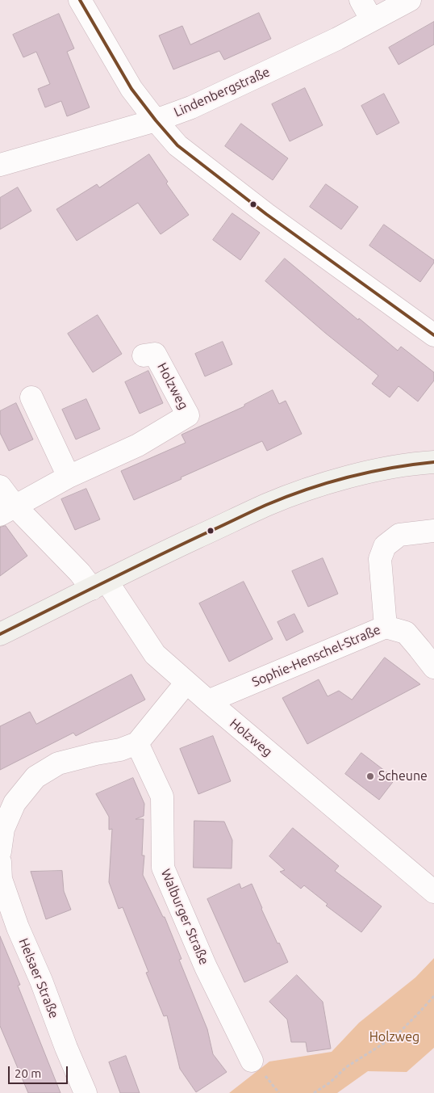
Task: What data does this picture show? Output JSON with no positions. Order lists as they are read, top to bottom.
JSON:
{
  "streets": {
    "street": [
      "Lindenbergstraße",
      "Holzweg",
      "Sophie-Henschel-Straße",
      "Walburger Straße",
      "Helsaer Straße"
    ]
  },
  "crossings": [
    ["Holzweg", "Sophie-Henschel-Straße"]
  ],
  "parks": ["Holzweg"],
  "places": ["Scheune"],
  "scale_bar": "20 m"
}
